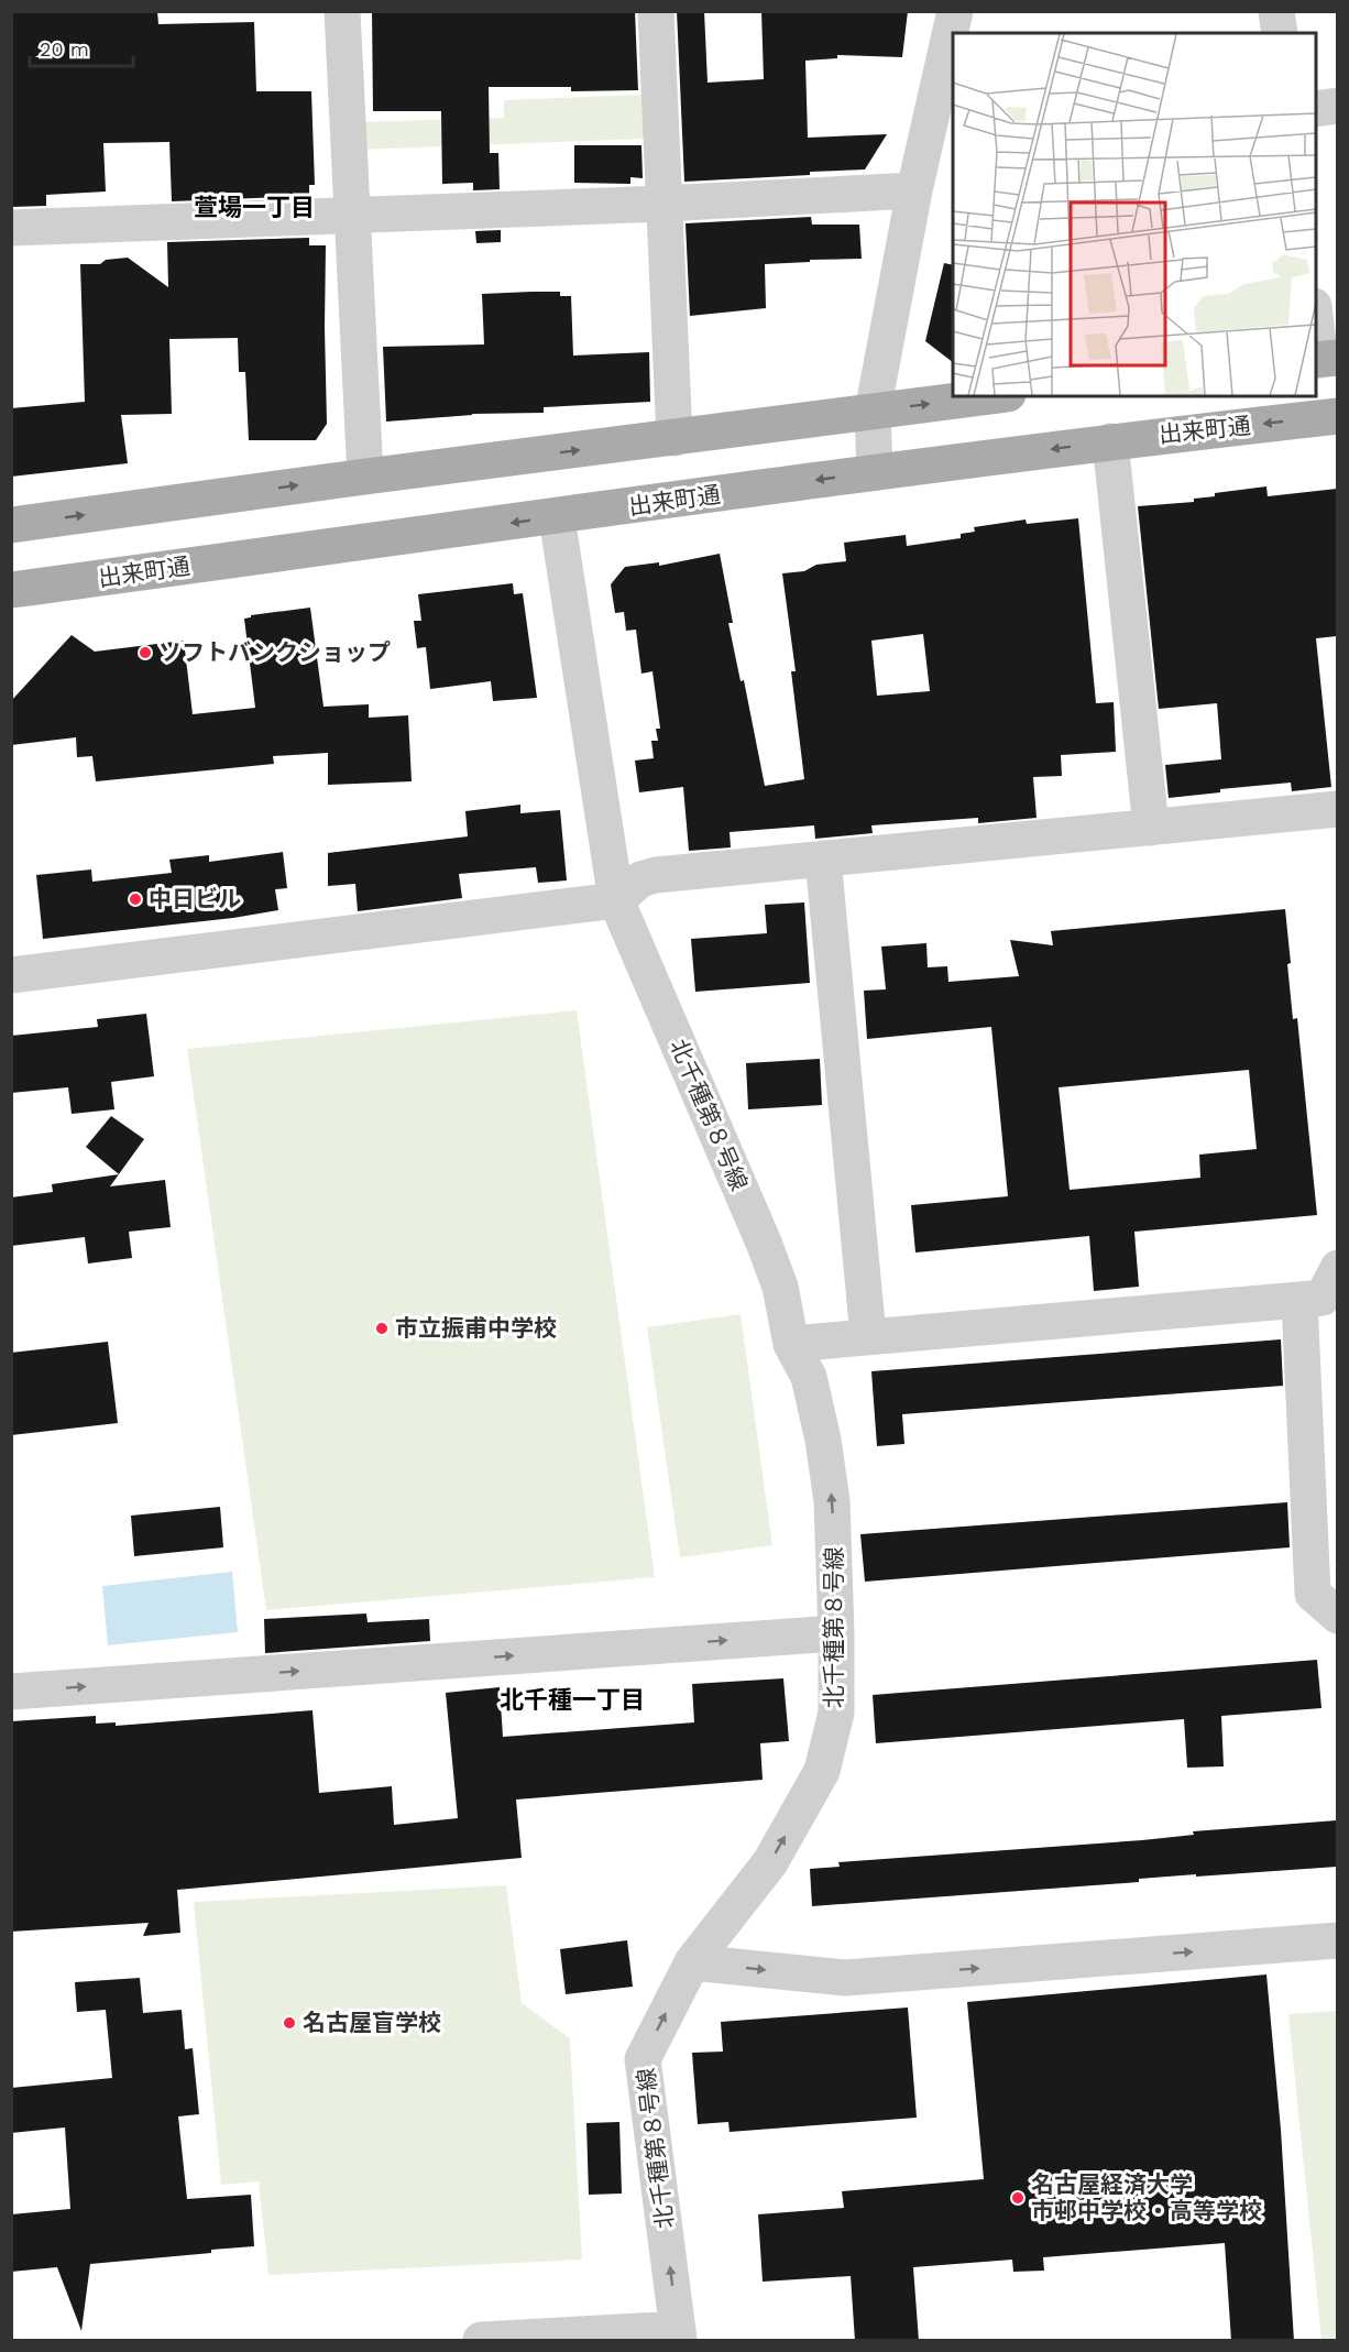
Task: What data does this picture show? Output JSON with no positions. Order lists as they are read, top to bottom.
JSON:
{
  "streets": {
    "main road": ["出来町通"],
    "street": ["北千種第８号線"]
  },
  "crossings": [
    ["出来町通", "北千種第８号線"]
  ],
  "one_way": ["北千種第８号線"],
  "districts": ["萱場一丁目", "北千種一丁目"],
  "places": [
    "ソフトバンクショップ",
    "中日ビル",
    "市立振甫中学校",
    "名古屋盲学校",
    "名古屋経済大学 市邨中学校・高等学校"
  ],
  "scale_bar": "20 m"
}
